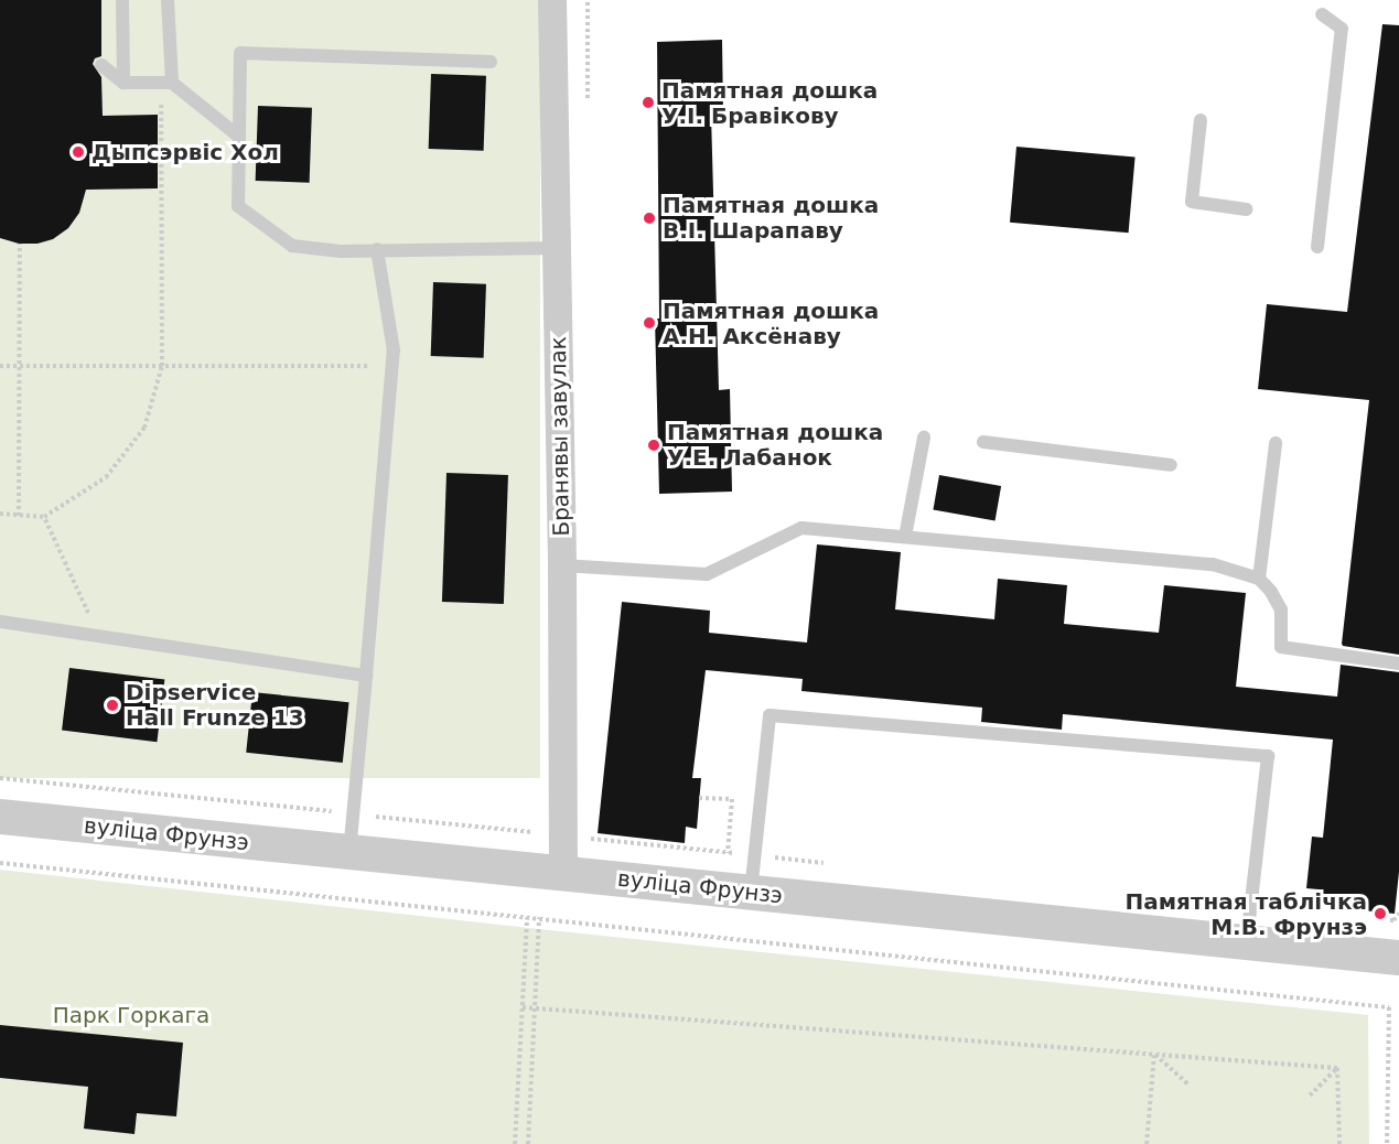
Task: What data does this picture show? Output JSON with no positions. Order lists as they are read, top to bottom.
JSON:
{
  "streets": {
    "street": ["Бранявы завулак", "вуліца Фрунзэ"]
  },
  "crossings": [
    ["Бранявы завулак", "вуліца Фрунзэ"]
  ],
  "parks": ["Парк Горкага"],
  "places": [
    "Памятная дошка У.І. Бравікову",
    "Дыпсэрвіс Хол",
    "Памятная дошка В.І. Шарапаву",
    "Памятная дошка А.Н. Аксёнаву",
    "Памятная дошка У.Е. Лабанок",
    "Dipservice Hall Frunze 13",
    "Памятная таблічка М.В. Фрунзэ"
  ]
}
